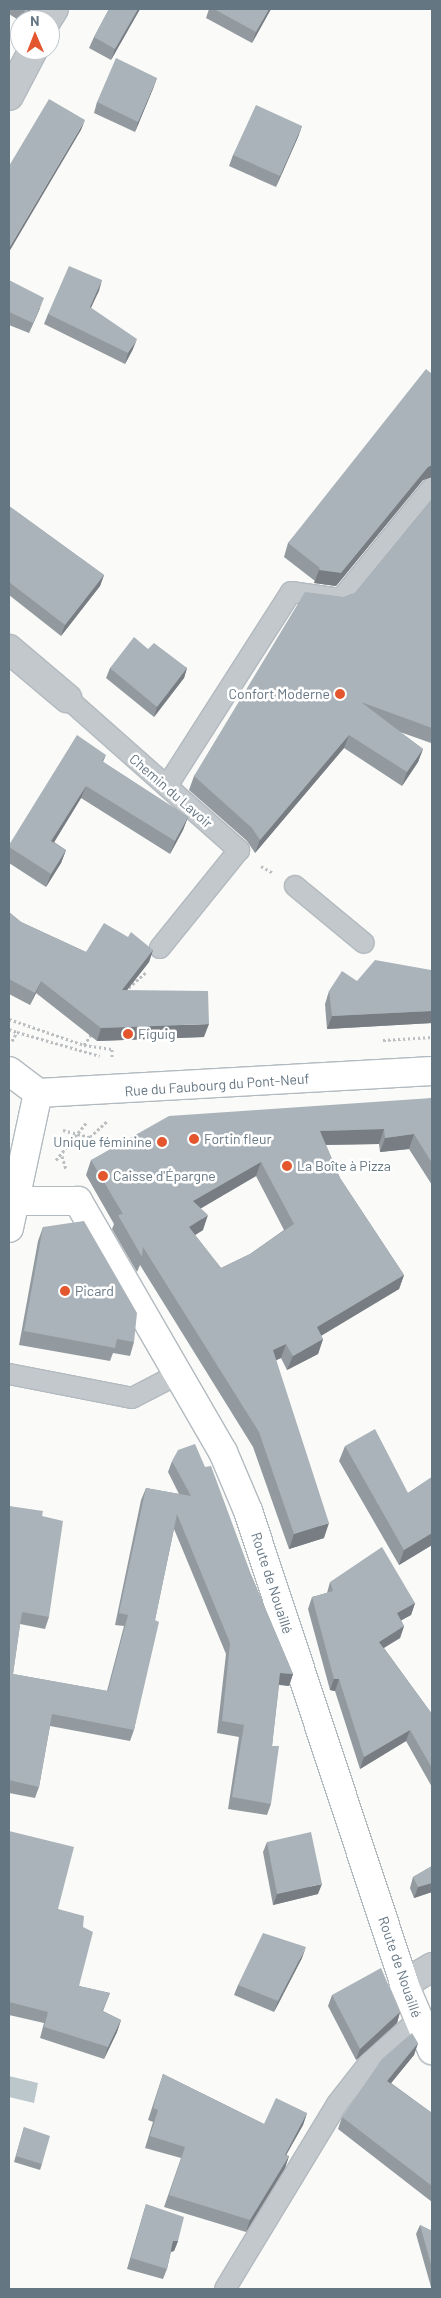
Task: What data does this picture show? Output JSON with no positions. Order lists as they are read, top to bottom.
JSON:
{
  "streets": {
    "street": ["Chemin du Lavoir", "Rue du Faubourg du Pont-Neuf", "Route de Nouaillé"]
  },
  "places": [
    "Confort Moderne",
    "Figuig",
    "Fortin fleur",
    "Unique féminine",
    "La Boîte à Pizza",
    "Caisse d'Épargne",
    "Picard"
  ],
  "north": "top"
}
